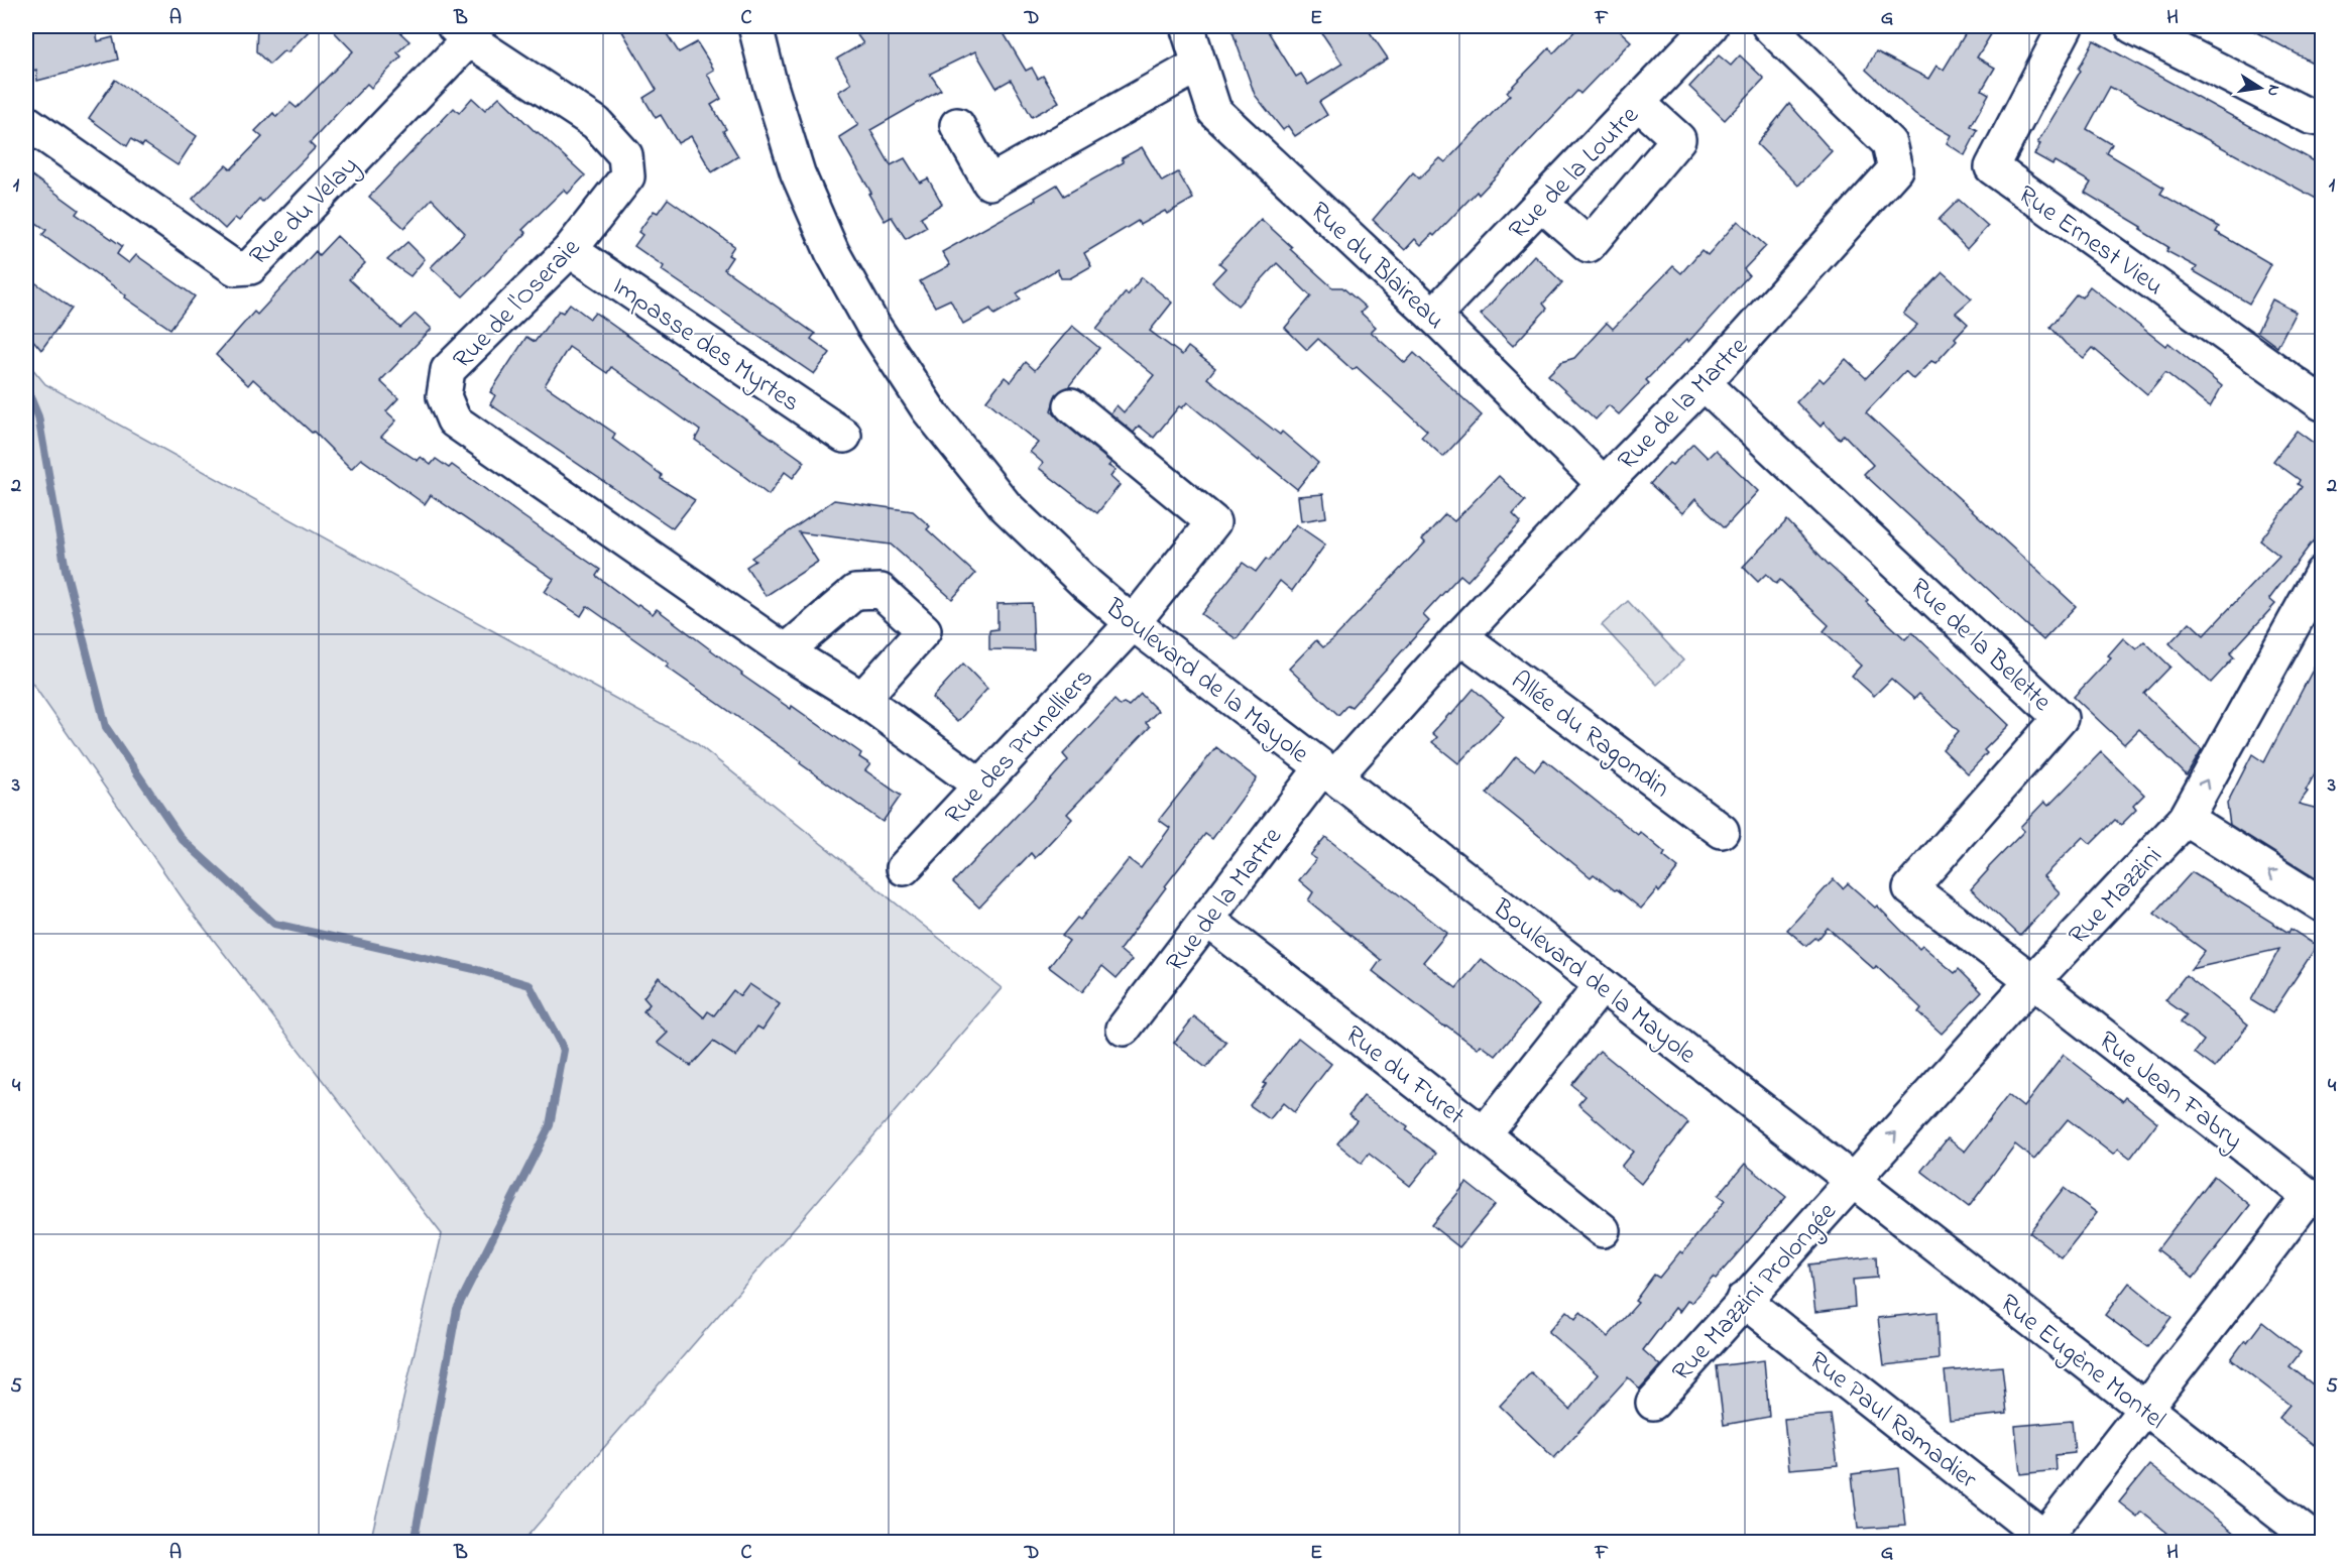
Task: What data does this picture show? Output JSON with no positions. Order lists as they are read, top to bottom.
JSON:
{
  "streets": {
    "street": [
      "Rue de la Loutre",
      "Rue du Velay",
      "Rue Ernest Vieu",
      "Rue du Blaireau",
      "Rue de l'Oseraie",
      "Impasse des Myrtes",
      "Rue de la Martre",
      "Rue de la Belette",
      "Boulevard de la Mayole",
      "Allée du Ragondin",
      "Rue des Prunelliers",
      "Rue Mazzini",
      "Rue du Furet",
      "Rue Jean Fabry",
      "Rue Mazzini Prolongée",
      "Rue Eugène Montel",
      "Rue Paul Ramadier"
    ]
  },
  "crossings": [
    ["Rue de la Loutre", "Rue du Blaireau"],
    ["Rue du Velay", "Rue de l'Oseraie"],
    ["Rue du Blaireau", "Rue de la Martre"],
    ["Rue de l'Oseraie", "Impasse des Myrtes"],
    ["Rue de l'Oseraie", "Rue des Prunelliers"],
    ["Rue de la Martre", "Rue de la Belette"],
    ["Rue de la Martre", "Boulevard de la Mayole"],
    ["Rue de la Martre", "Allée du Ragondin"],
    ["Rue de la Martre", "Rue du Furet"],
    ["Rue de la Belette", "Rue Mazzini"],
    ["Rue de la Belette", "Rue Jean Fabry"],
    ["Boulevard de la Mayole", "Rue des Prunelliers"],
    ["Boulevard de la Mayole", "Rue Mazzini"],
    ["Boulevard de la Mayole", "Rue Mazzini Prolongée"],
    ["Boulevard de la Mayole", "Rue Eugène Montel"],
    ["Rue Mazzini", "Rue Jean Fabry"],
    ["Rue Mazzini", "Rue Mazzini Prolongée"],
    ["Rue Mazzini", "Rue Eugène Montel"],
    ["Rue Jean Fabry", "Rue Paul Ramadier"],
    ["Rue Mazzini Prolongée", "Rue Eugène Montel"],
    ["Rue Mazzini Prolongée", "Rue Paul Ramadier"],
    ["Rue Eugène Montel", "Rue Paul Ramadier"]
  ],
  "one_way": ["Rue Mazzini"],
  "north": "right",
  "grid": {
    "columns": [
      "A",
      "B",
      "C",
      "D",
      "E",
      "F",
      "G",
      "H"
    ],
    "rows": [
      "1",
      "2",
      "3",
      "4",
      "5"
    ]
  }
}
